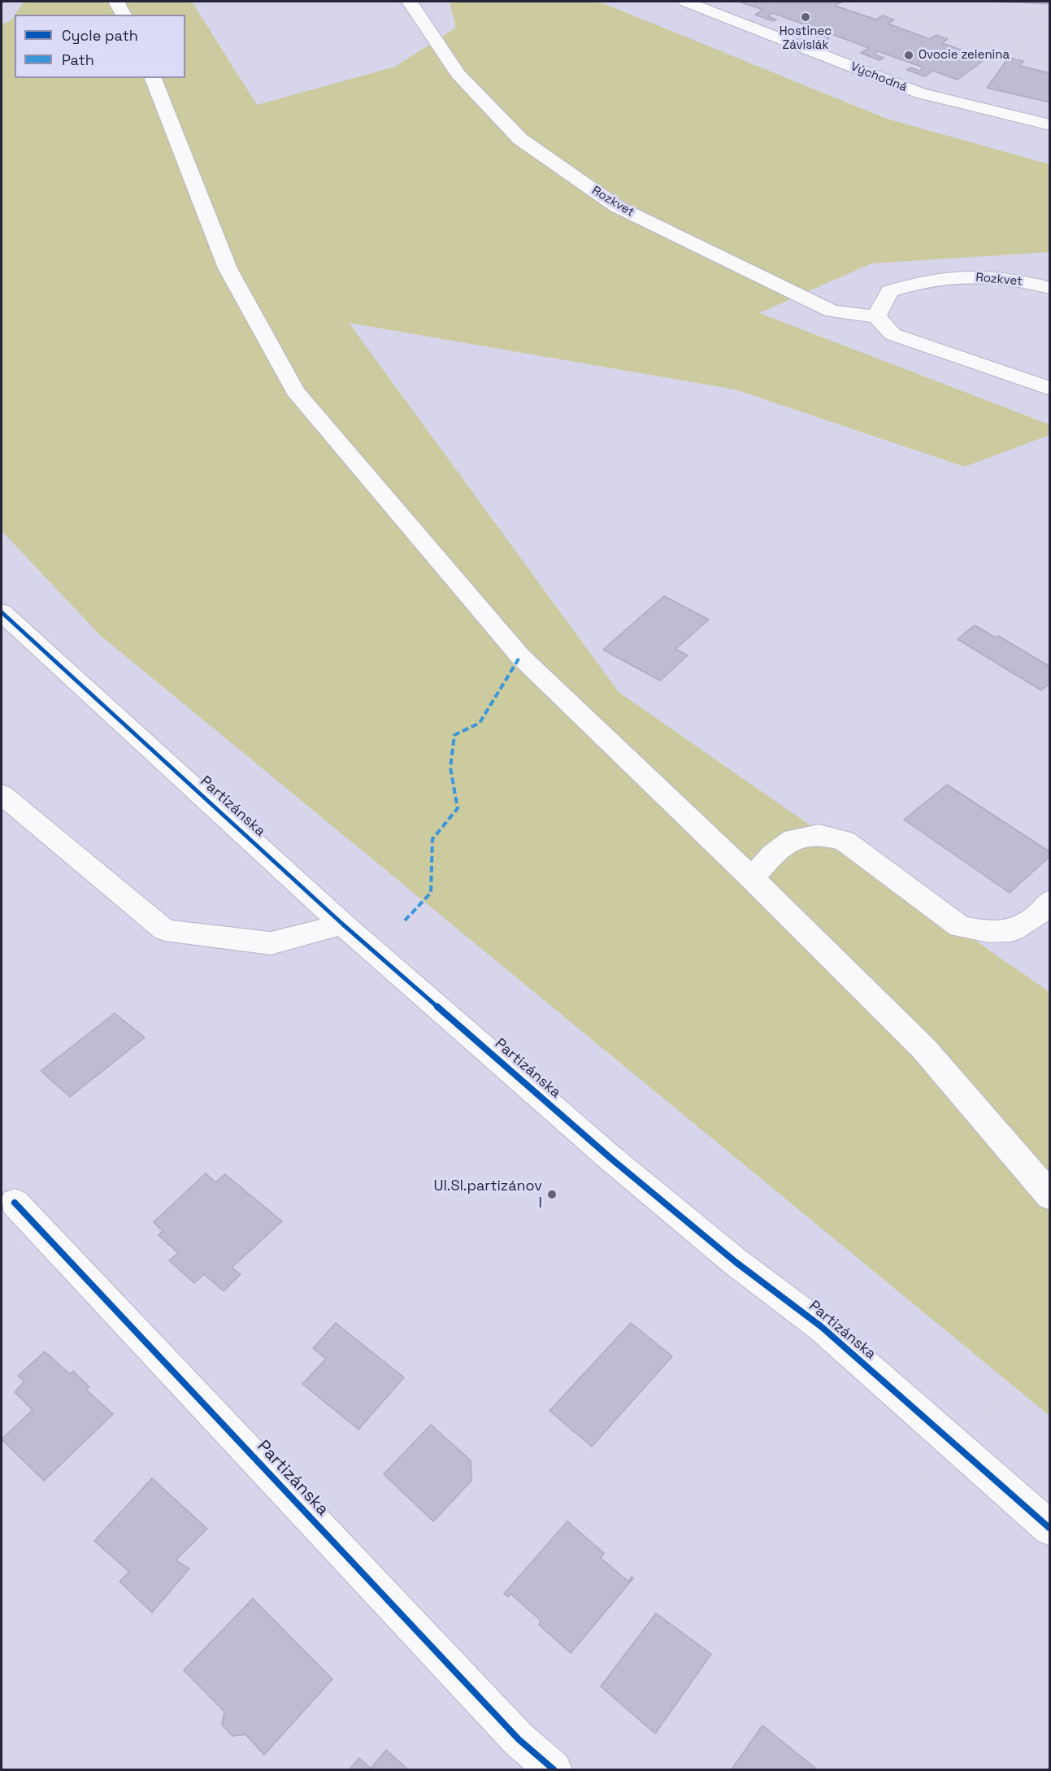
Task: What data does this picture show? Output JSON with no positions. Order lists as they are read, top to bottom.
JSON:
{
  "streets": {
    "street": ["Východná", "Rozkvet", "Partizánska"]
  },
  "places": ["Hostinec Závislák", "Ovocie zelenina", "Ul.Sl.partizánov I"],
  "legend": ["Cycle path", "Path"]
}
